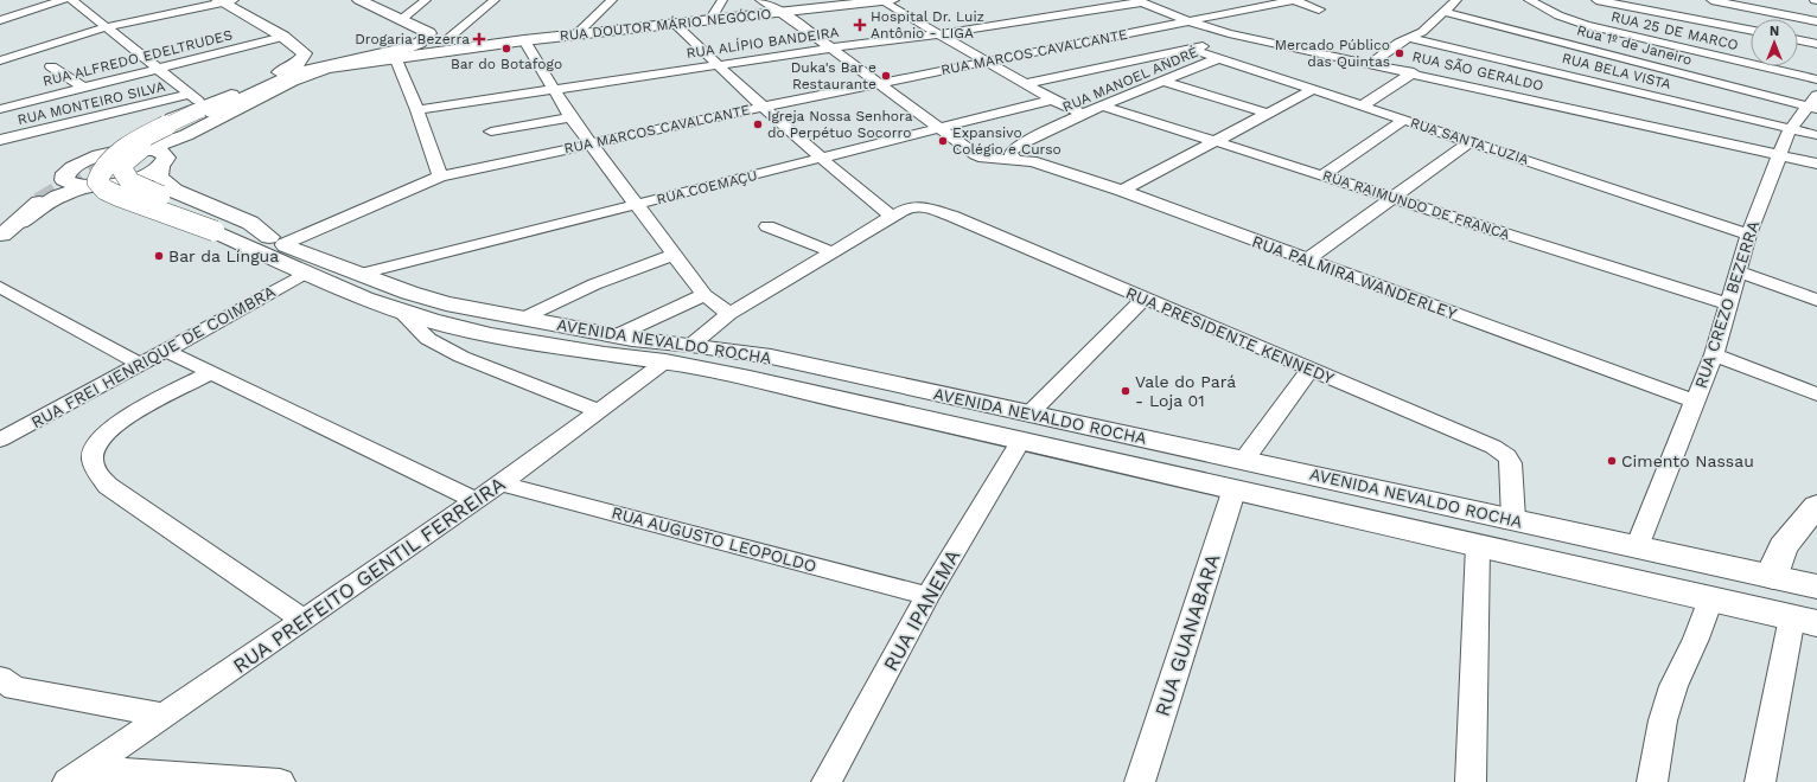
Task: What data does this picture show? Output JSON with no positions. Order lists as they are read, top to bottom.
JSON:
{
  "streets": {
    "main road": ["RUA DOUTOR MÁRIO NEGÓCIO", "AVENIDA NEVALDO ROCHA"],
    "street": [
      "RUA 25 DE MARCO",
      "RUA ALÍPIO BANDEIRA",
      "Rua 1º de Janeiro",
      "RUA MARCOS CAVALCANTE",
      "RUA ALFREDO EDELTRUDES",
      "RUA SÃO GERALDO",
      "RUA BELA VISTA",
      "RUA MANOEL ANDRÉ",
      "RUA MONTEIRO SILVA",
      "RUA SANTA LUZIA",
      "RUA COEMAÇU",
      "RUA RAIMUNDO DE FRANCA",
      "RUA PALMIRA WANDERLEY",
      "RUA CREZO BEZERRA",
      "RUA PRESIDENTE KENNEDY",
      "RUA FREI HENRIQUE DE COIMBRA",
      "RUA AUGUSTO LEOPOLDO",
      "RUA PREFEITO GENTIL FERREIRA",
      "RUA IPANEMA",
      "RUA GUANABARA"
    ]
  },
  "crossings": [
    ["RUA DOUTOR MÁRIO NEGÓCIO", "RUA MONTEIRO SILVA"],
    ["RUA DOUTOR MÁRIO NEGÓCIO", "RUA PALMIRA WANDERLEY"],
    ["RUA ALÍPIO BANDEIRA", "RUA SÃO GERALDO"],
    ["RUA ALÍPIO BANDEIRA", "RUA PALMIRA WANDERLEY"],
    ["Rua 1º de Janeiro", "RUA CREZO BEZERRA"],
    ["RUA MARCOS CAVALCANTE", "RUA SÃO GERALDO"],
    ["RUA MARCOS CAVALCANTE", "RUA PALMIRA WANDERLEY"],
    ["RUA MARCOS CAVALCANTE", "AVENIDA NEVALDO ROCHA"],
    ["RUA SÃO GERALDO", "RUA BELA VISTA"],
    ["RUA SÃO GERALDO", "RUA CREZO BEZERRA"],
    ["RUA BELA VISTA", "RUA CREZO BEZERRA"],
    ["RUA MANOEL ANDRÉ", "RUA SANTA LUZIA"],
    ["RUA MANOEL ANDRÉ", "RUA RAIMUNDO DE FRANCA"],
    ["RUA MANOEL ANDRÉ", "RUA PALMIRA WANDERLEY"],
    ["RUA SANTA LUZIA", "RUA CREZO BEZERRA"],
    ["RUA COEMAÇU", "RUA PALMIRA WANDERLEY"],
    ["RUA COEMAÇU", "AVENIDA NEVALDO ROCHA"],
    ["RUA RAIMUNDO DE FRANCA", "RUA CREZO BEZERRA"],
    ["RUA PALMIRA WANDERLEY", "RUA CREZO BEZERRA"],
    ["RUA CREZO BEZERRA", "AVENIDA NEVALDO ROCHA"],
    ["RUA PRESIDENTE KENNEDY", "AVENIDA NEVALDO ROCHA"],
    ["AVENIDA NEVALDO ROCHA", "RUA FREI HENRIQUE DE COIMBRA"],
    ["AVENIDA NEVALDO ROCHA", "RUA PREFEITO GENTIL FERREIRA"],
    ["AVENIDA NEVALDO ROCHA", "RUA IPANEMA"],
    ["AVENIDA NEVALDO ROCHA", "RUA GUANABARA"],
    ["RUA AUGUSTO LEOPOLDO", "RUA PREFEITO GENTIL FERREIRA"],
    ["RUA AUGUSTO LEOPOLDO", "RUA IPANEMA"]
  ],
  "places": {
    "health": ["Hospital Dr. Luiz Antônio - LIGA", "Drogaria Bezerra"],
    "other": [
      "Bar do Botafogo",
      "Mercado Público das Quintas",
      "Duka's Bar e Restaurante",
      "Igreja Nossa Senhora do Perpétuo Socorro",
      "Expansivo Colégio e Curso",
      "Bar da Língua",
      "Vale do Pará - Loja 01",
      "Cimento Nassau"
    ]
  },
  "north": "top"
}
